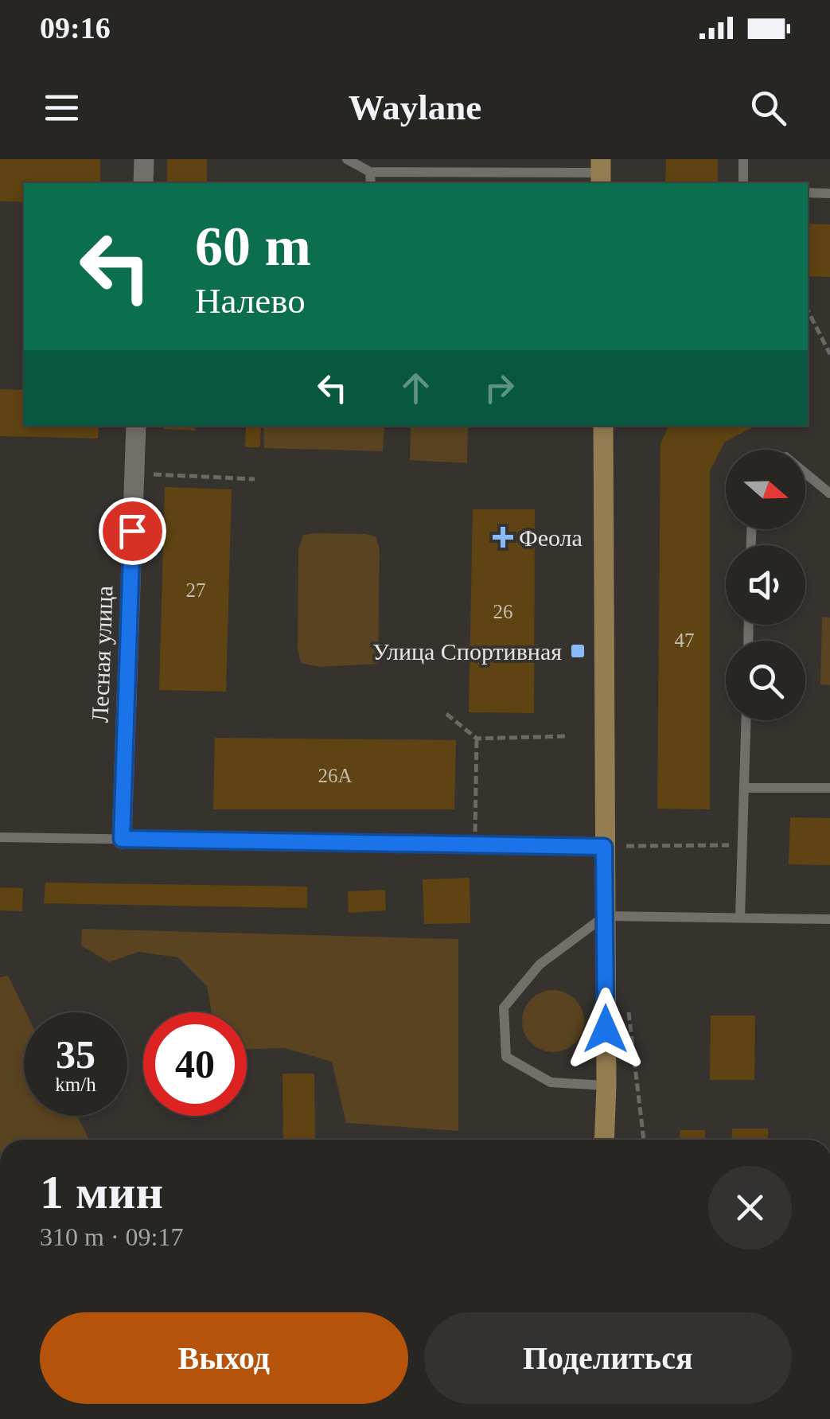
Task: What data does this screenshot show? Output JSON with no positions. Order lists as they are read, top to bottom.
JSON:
{
  "streets": {
    "street": ["Лесная улица"]
  },
  "places": {
    "health": ["Феола"],
    "transit": ["Улица Спортивная"]
  },
  "house_numbers": [
    "27",
    "26",
    "47",
    "26А"
  ],
  "north": "right",
  "page": {
    "status": "09:16",
    "header": "Waylane",
    "turn": ["60 m", "Налево"],
    "speed": "35 km/h",
    "limit": "40",
    "heading": ["1 мин", "310 m · 09:17"],
    "buttons": ["Выход", "Поделиться"]
  }
}
